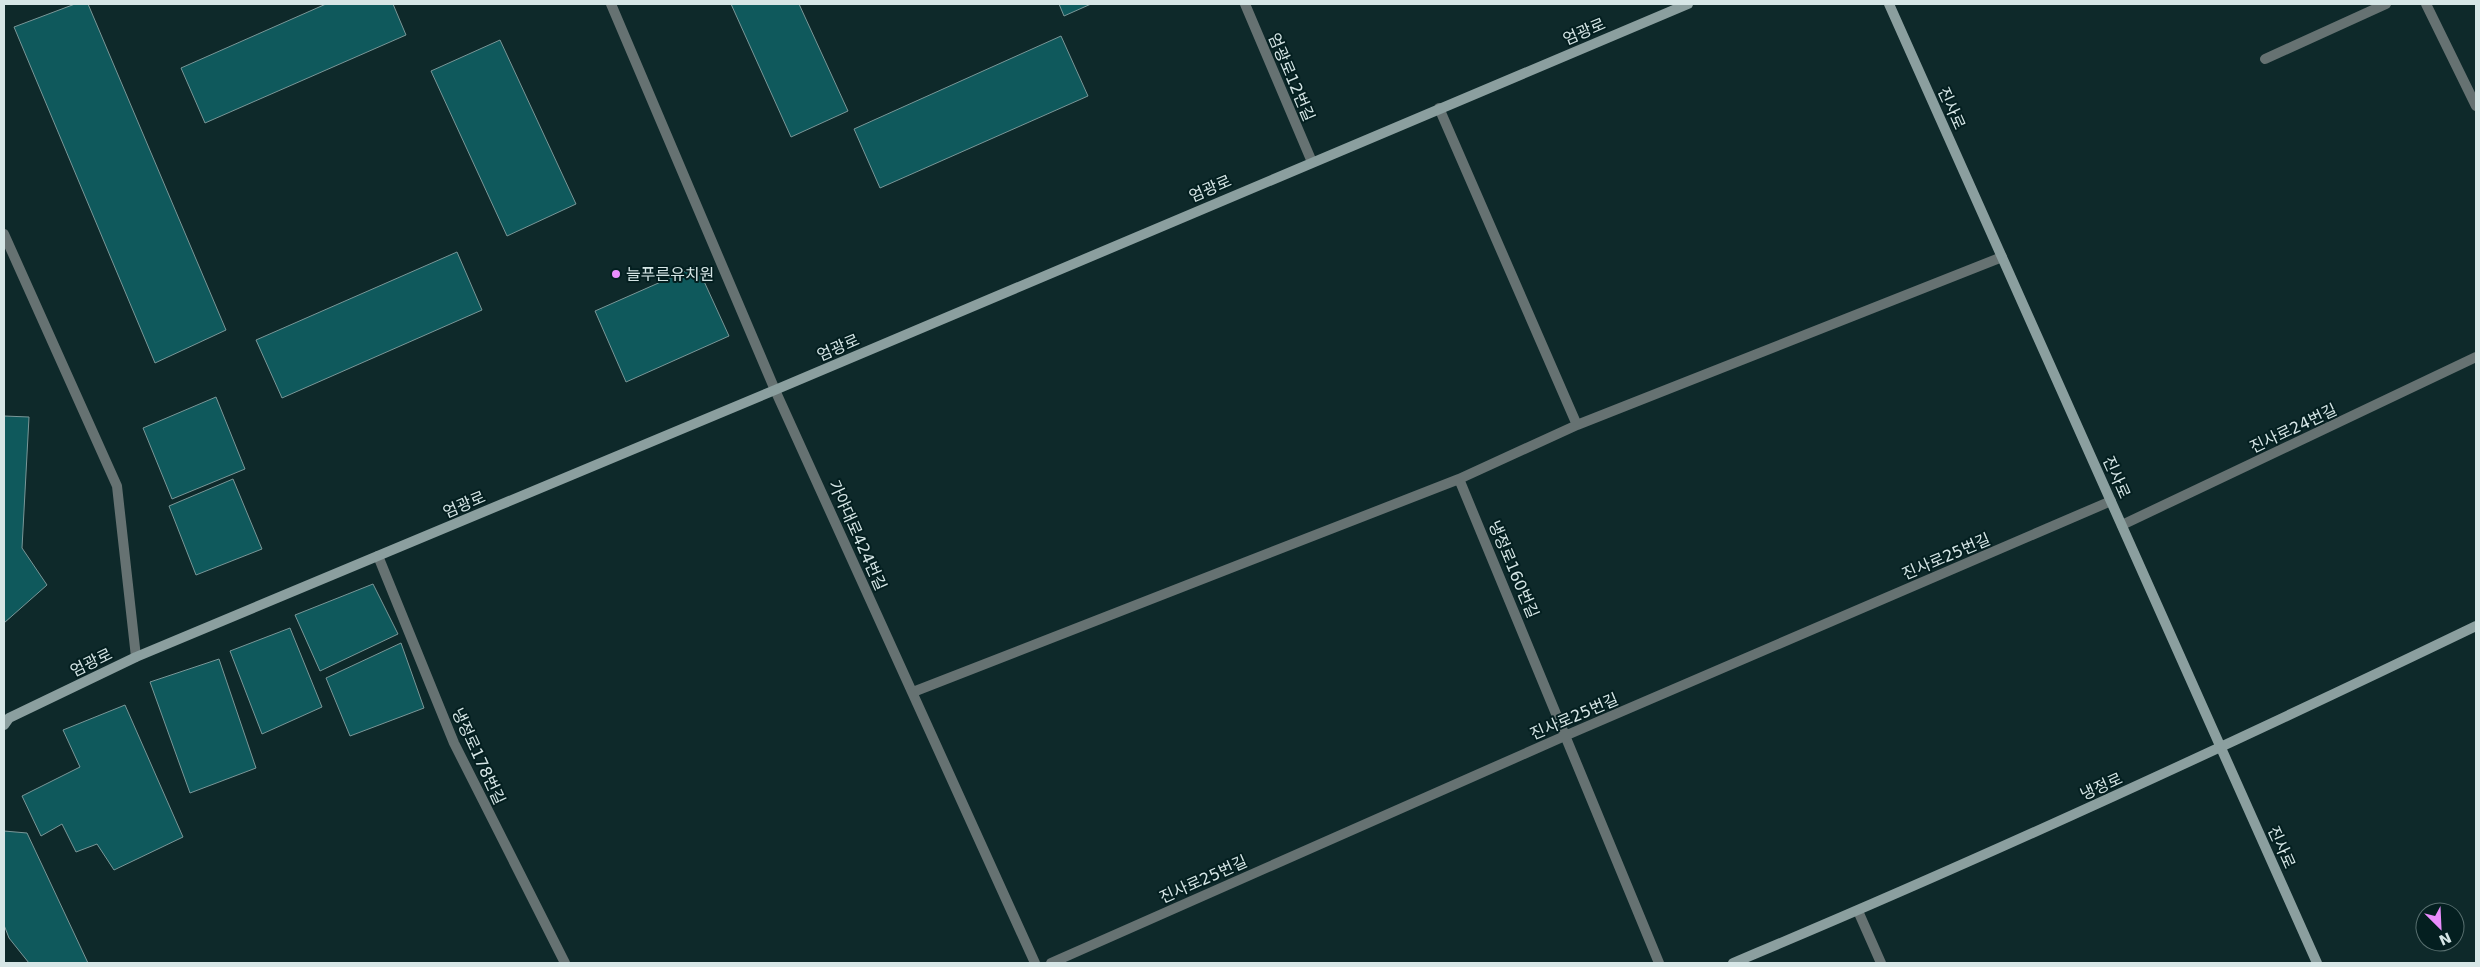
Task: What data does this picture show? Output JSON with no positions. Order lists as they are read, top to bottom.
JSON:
{
  "streets": {
    "main road": ["엄광로", "진사로", "냉정로"],
    "street": [
      "엄광로12번길",
      "진사로24번길",
      "가야대로424번길",
      "진사로25번길",
      "냉정로160번길",
      "냉정로178번길"
    ]
  },
  "crossings": [
    ["엄광로", "엄광로12번길"],
    ["엄광로", "가야대로424번길"],
    ["엄광로", "냉정로178번길"],
    ["진사로", "진사로24번길"],
    ["진사로", "진사로25번길"],
    ["진사로", "냉정로"],
    ["진사로25번길", "냉정로160번길"]
  ],
  "places": ["늘푸른유치원"],
  "north": "bottom right"
}
